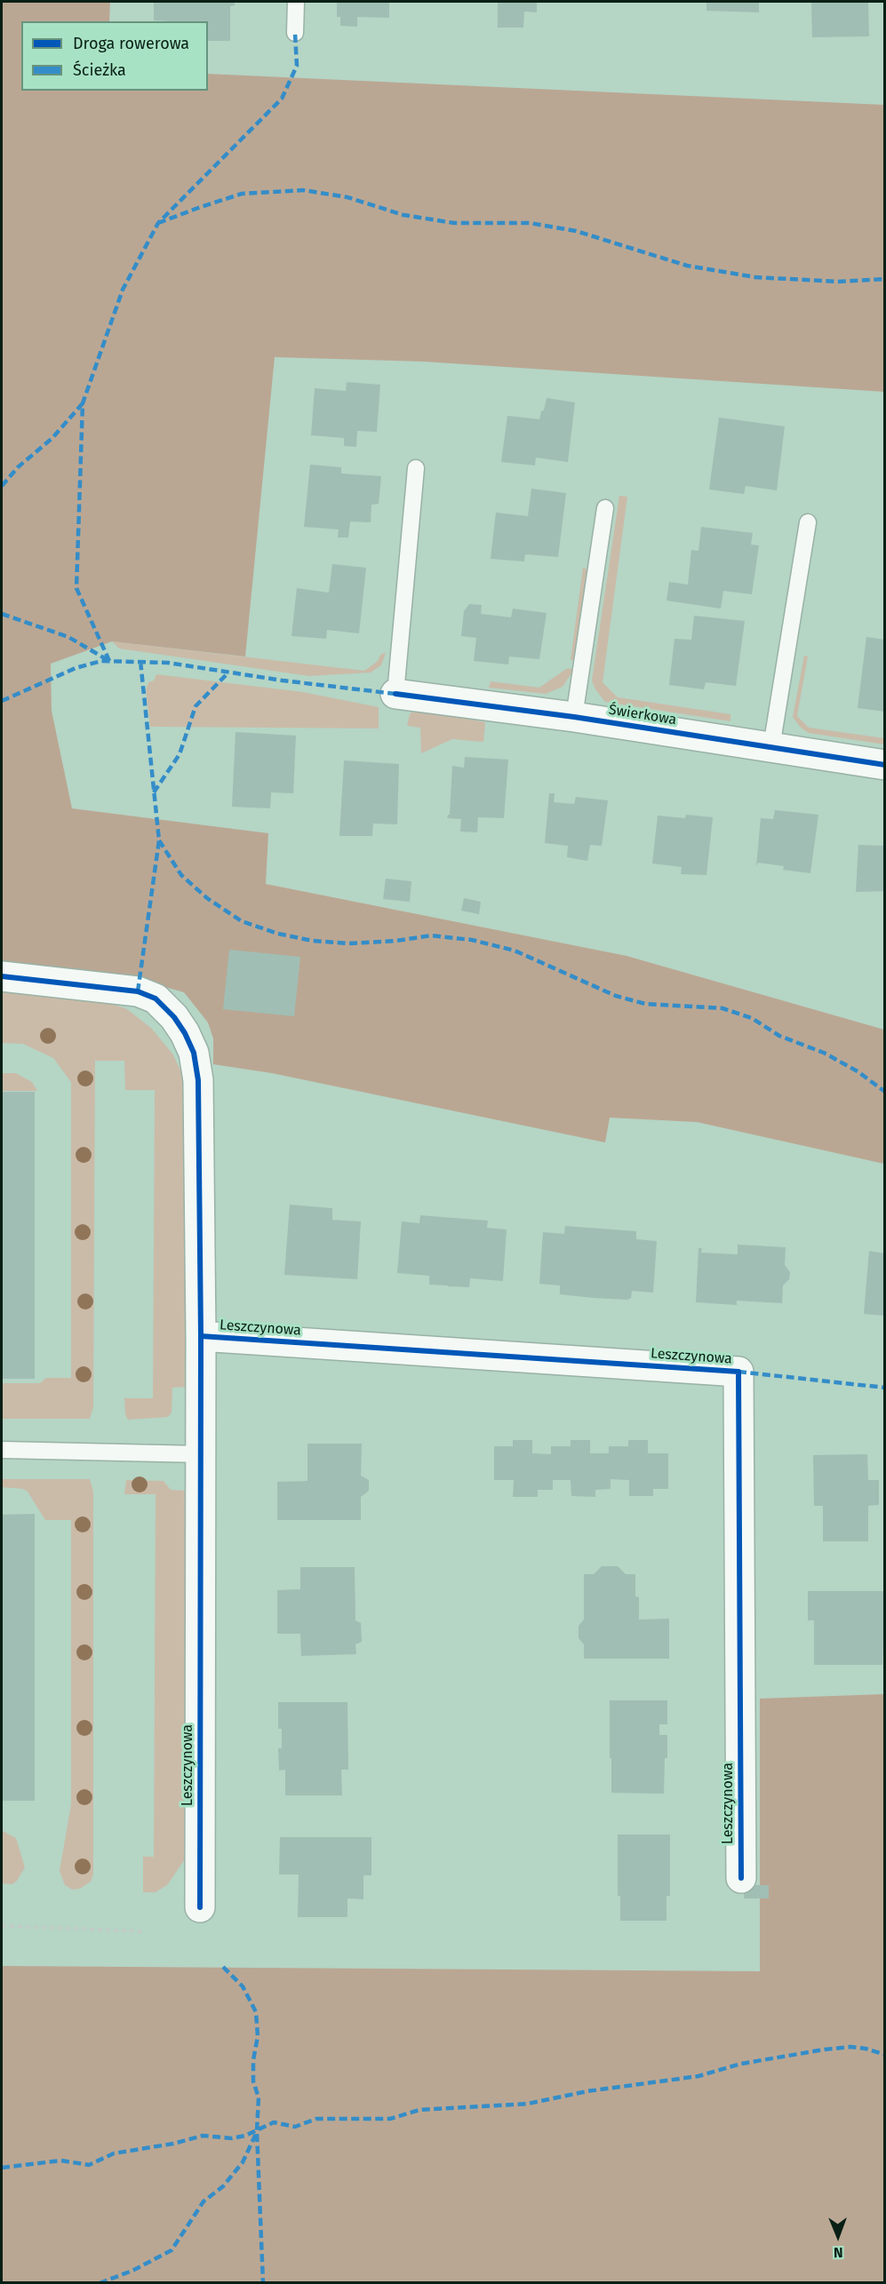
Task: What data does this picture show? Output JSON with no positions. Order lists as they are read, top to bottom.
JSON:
{
  "streets": {
    "street": ["Świerkowa", "Leszczynowa"]
  },
  "legend": ["Droga rowerowa", "Ścieżka"],
  "north": "bottom"
}
